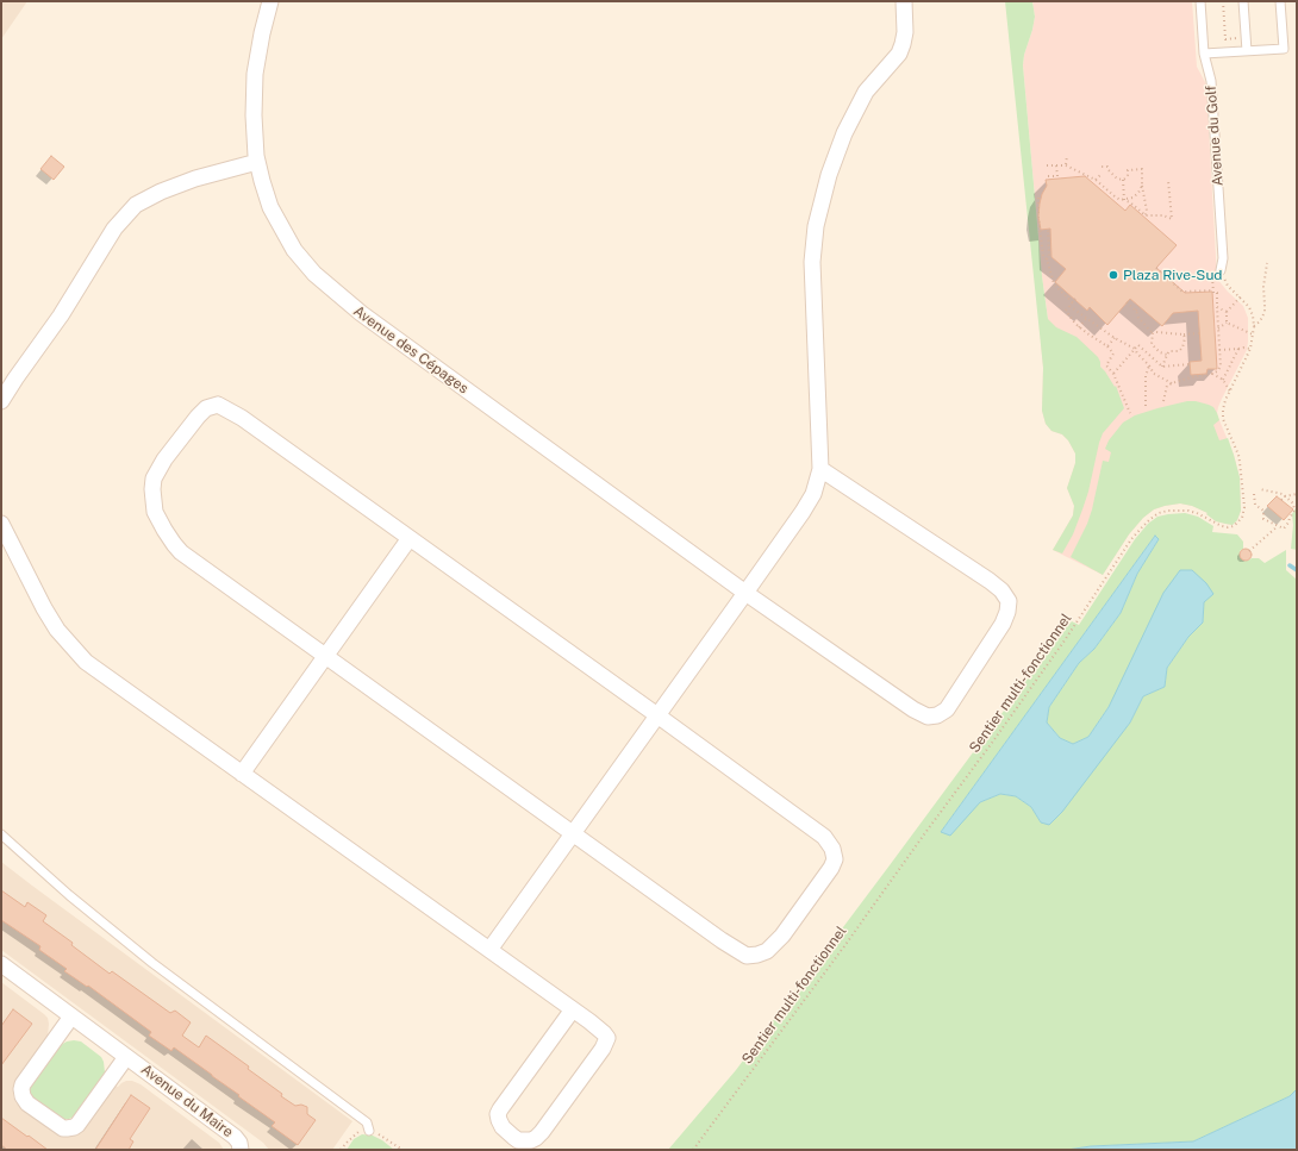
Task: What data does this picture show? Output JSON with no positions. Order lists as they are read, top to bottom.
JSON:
{
  "streets": {
    "street": ["Avenue des Cépages", "Avenue du Maire"],
    "lane": ["Avenue du Golf"],
    "path": ["Sentier multi-fonctionnel"]
  },
  "crossings": [
    ["Avenue du Golf", "Sentier multi-fonctionnel"]
  ],
  "places": ["Plaza Rive-Sud"]
}
